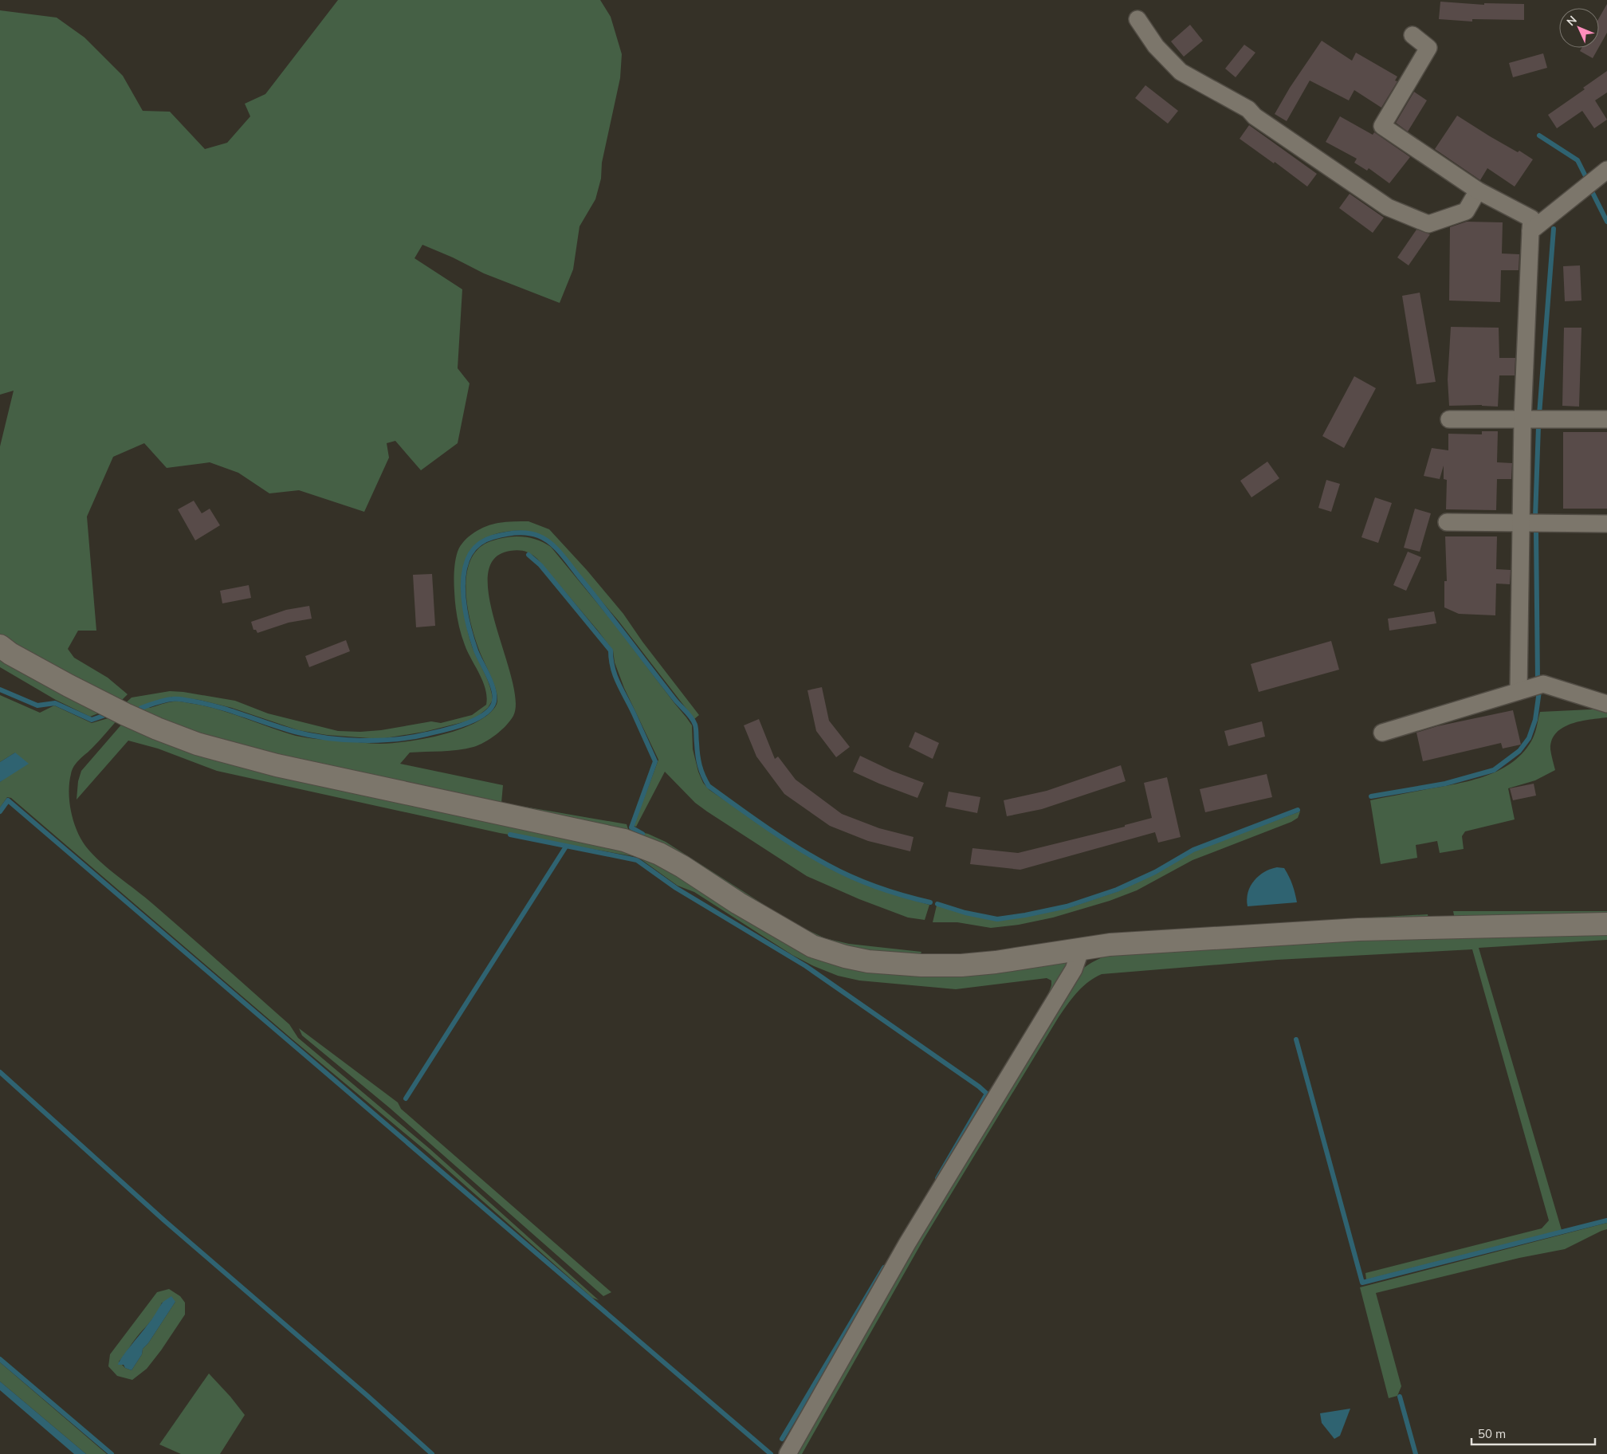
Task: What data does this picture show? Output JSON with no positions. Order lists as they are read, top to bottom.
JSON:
{
  "scale_bar": "50 m",
  "north": "top left"
}
